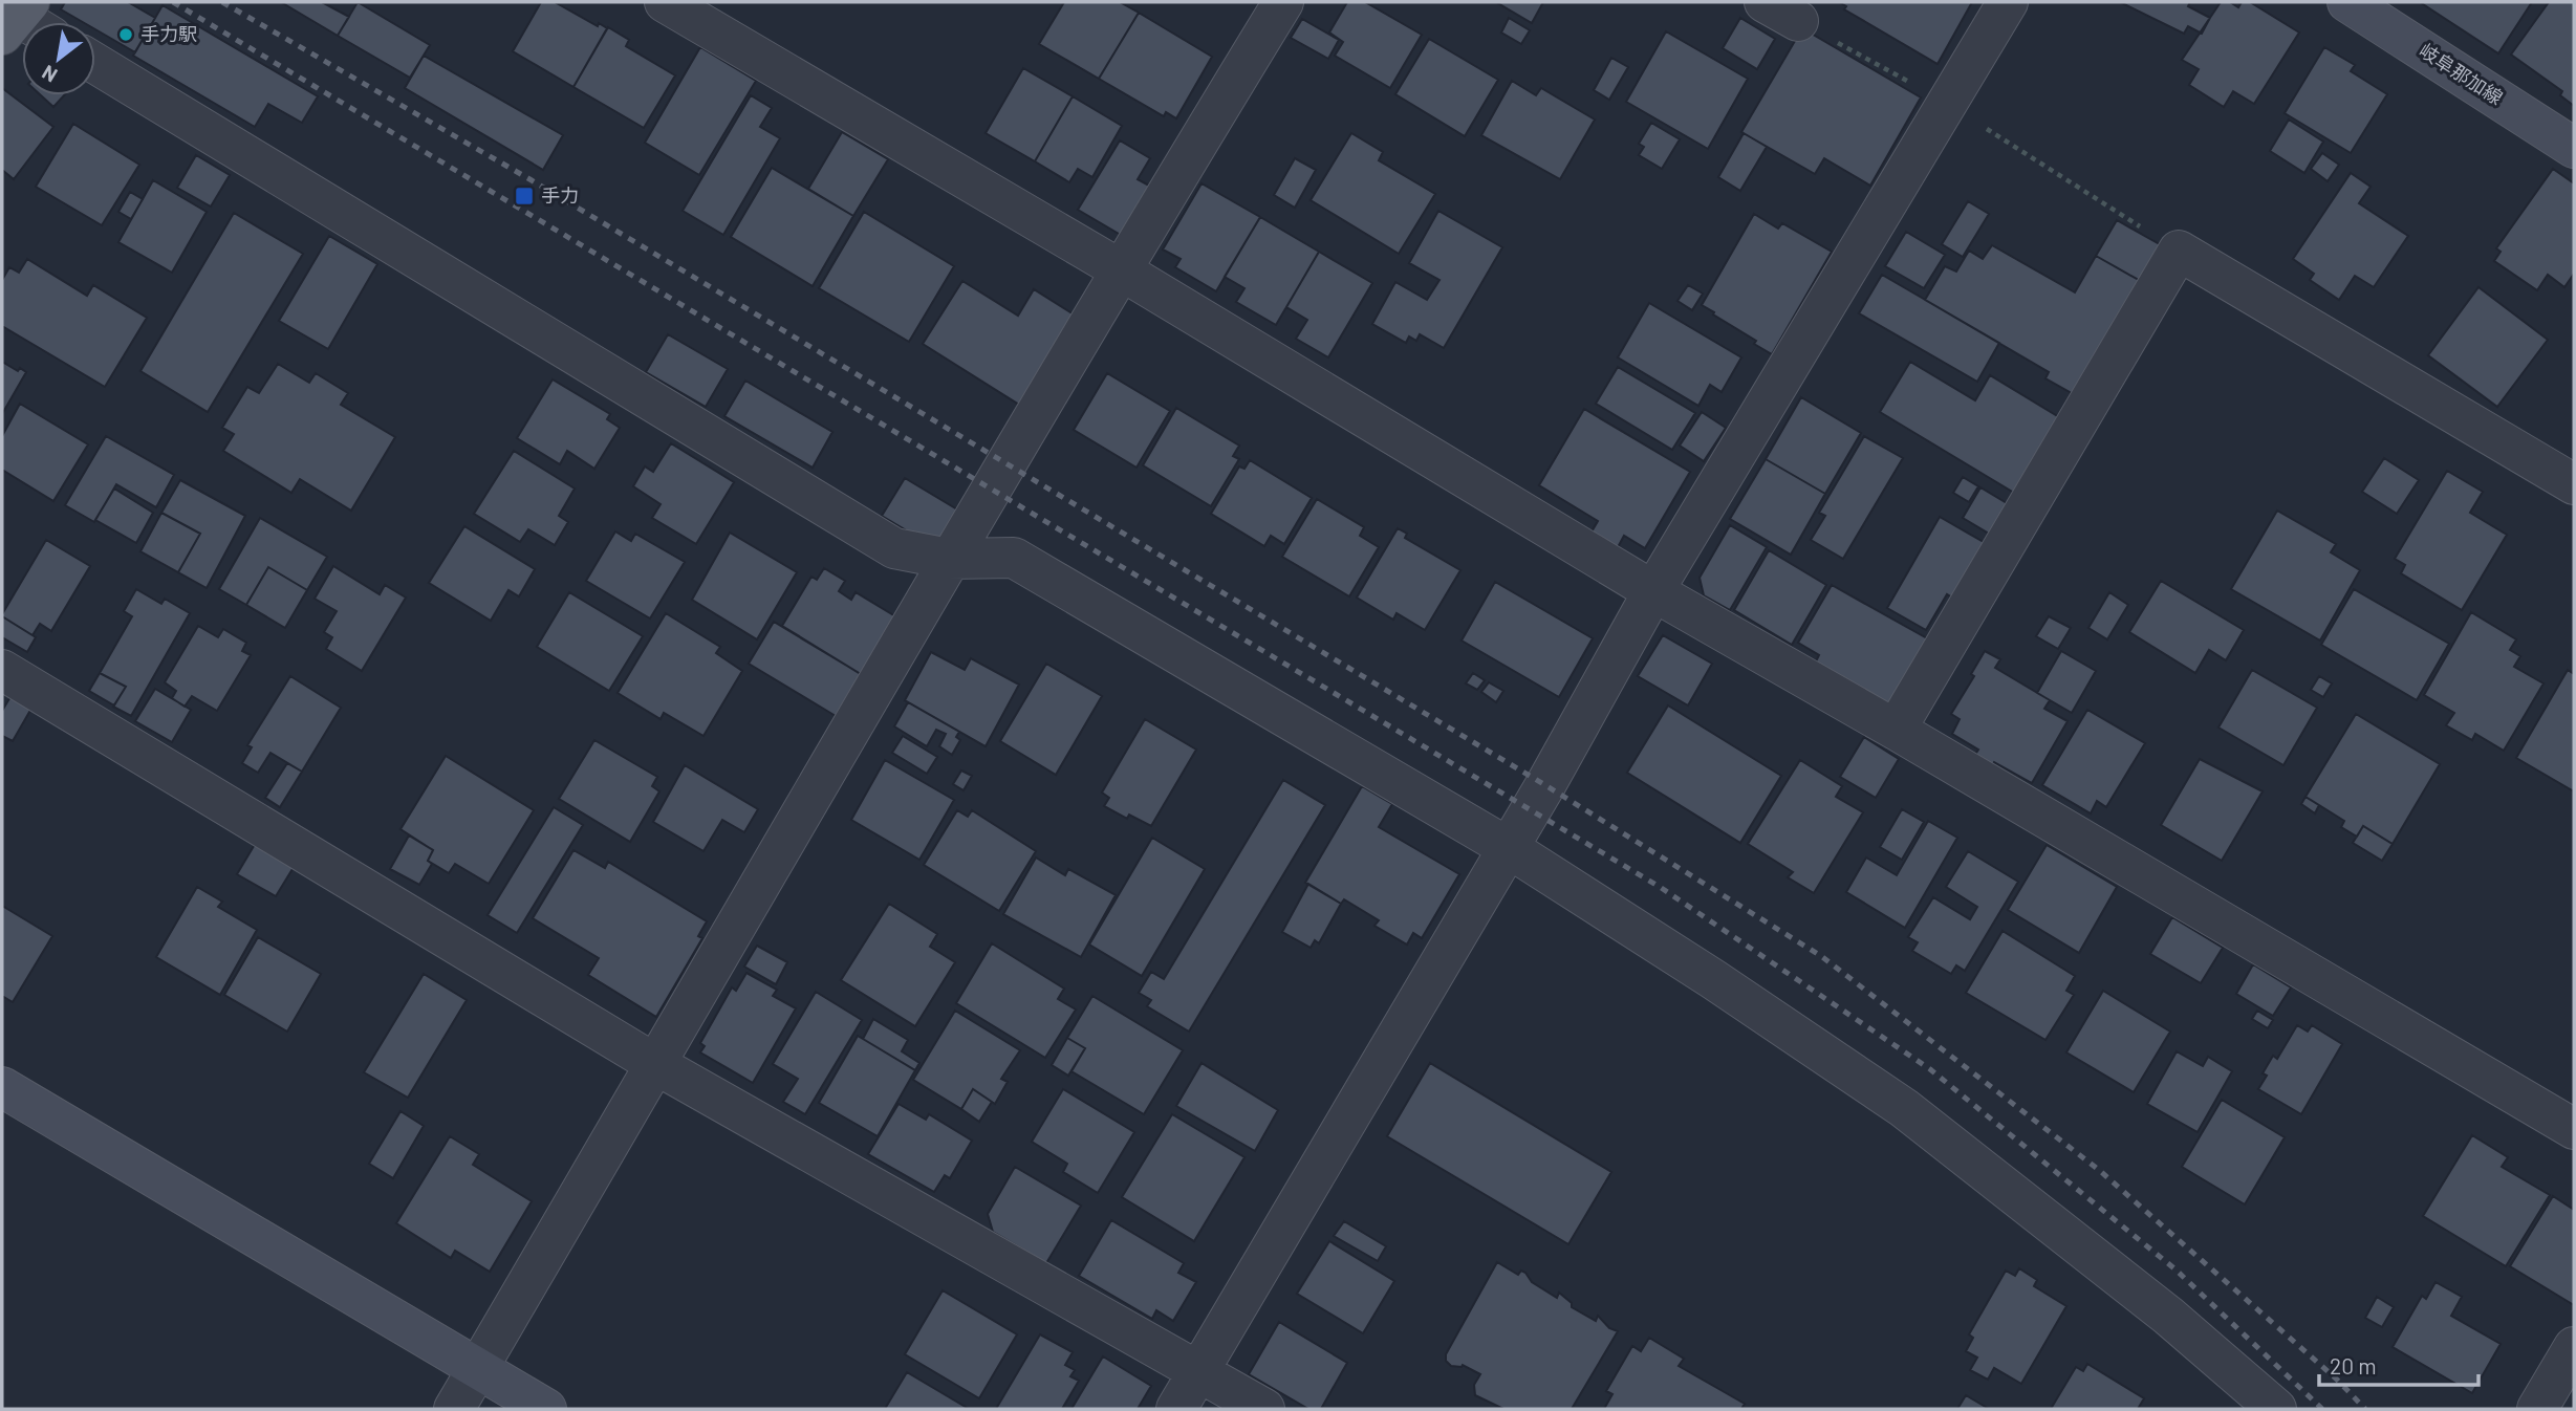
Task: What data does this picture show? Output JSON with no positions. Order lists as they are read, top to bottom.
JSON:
{
  "streets": {
    "street": ["岐阜那加線"]
  },
  "places": {
    "other": ["手力駅"],
    "transit": ["手力"]
  },
  "scale_bar": "20 m",
  "north": "bottom left"
}
